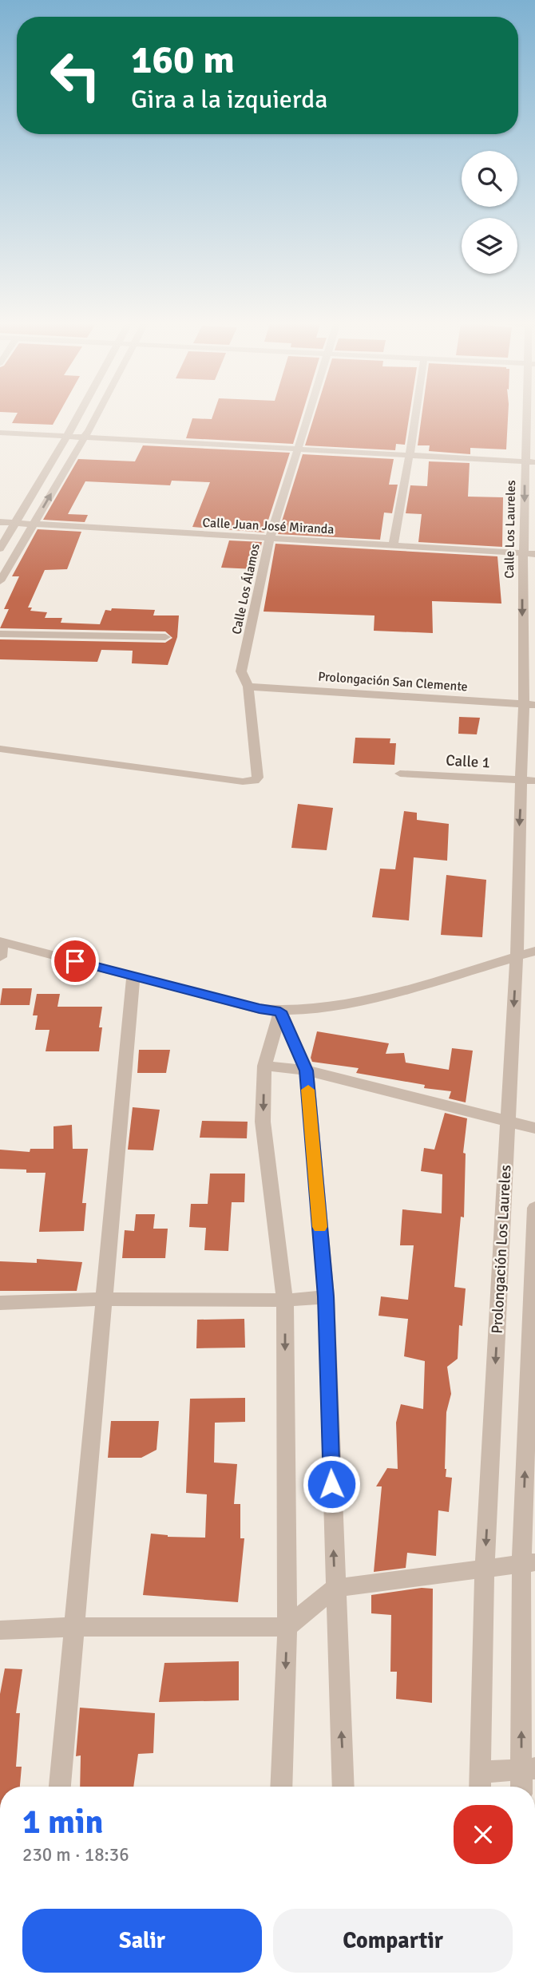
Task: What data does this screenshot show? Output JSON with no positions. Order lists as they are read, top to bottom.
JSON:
{
  "streets": {
    "street": [
      "Calle Juan José Miranda",
      "Calle Los Laureles",
      "Calle Los Álamos",
      "Prolongación San Clemente",
      "Calle 1",
      "Prolongación Los Laureles"
    ]
  },
  "crossings": [
    ["Calle Juan José Miranda", "Calle Los Laureles"],
    ["Calle Juan José Miranda", "Calle Los Álamos"],
    ["Calle Los Laureles", "Prolongación San Clemente"],
    ["Calle Los Laureles", "Prolongación Los Laureles"],
    ["Calle Los Álamos", "Prolongación San Clemente"],
    ["Prolongación San Clemente", "Prolongación Los Laureles"],
    ["Calle 1", "Prolongación Los Laureles"]
  ],
  "one_way": ["Calle Los Laureles"],
  "page": {
    "turn": ["160 m", "Gira a la izquierda"],
    "heading": ["1 min", "230 m · 18:36"],
    "buttons": ["Salir", "Compartir"]
  }
}
